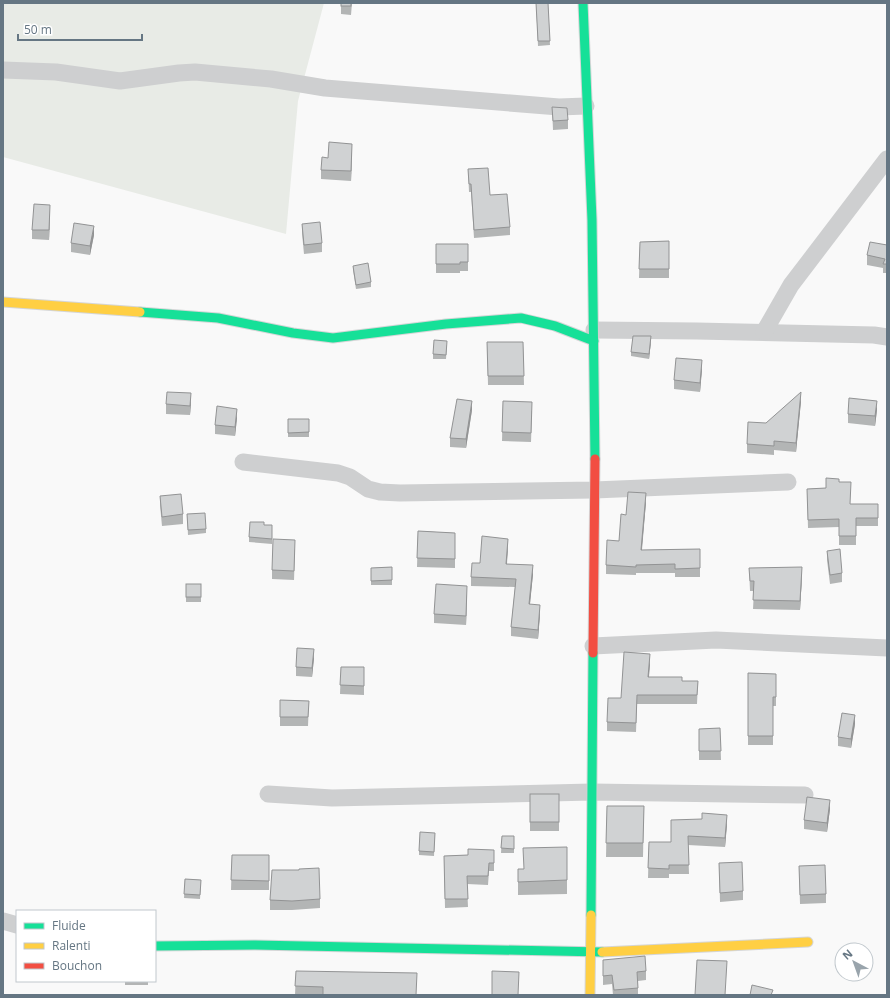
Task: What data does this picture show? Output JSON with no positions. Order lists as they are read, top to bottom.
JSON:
{
  "legend": ["Fluide", "Ralenti", "Bouchon"],
  "scale_bar": "50 m",
  "north": "top left"
}
